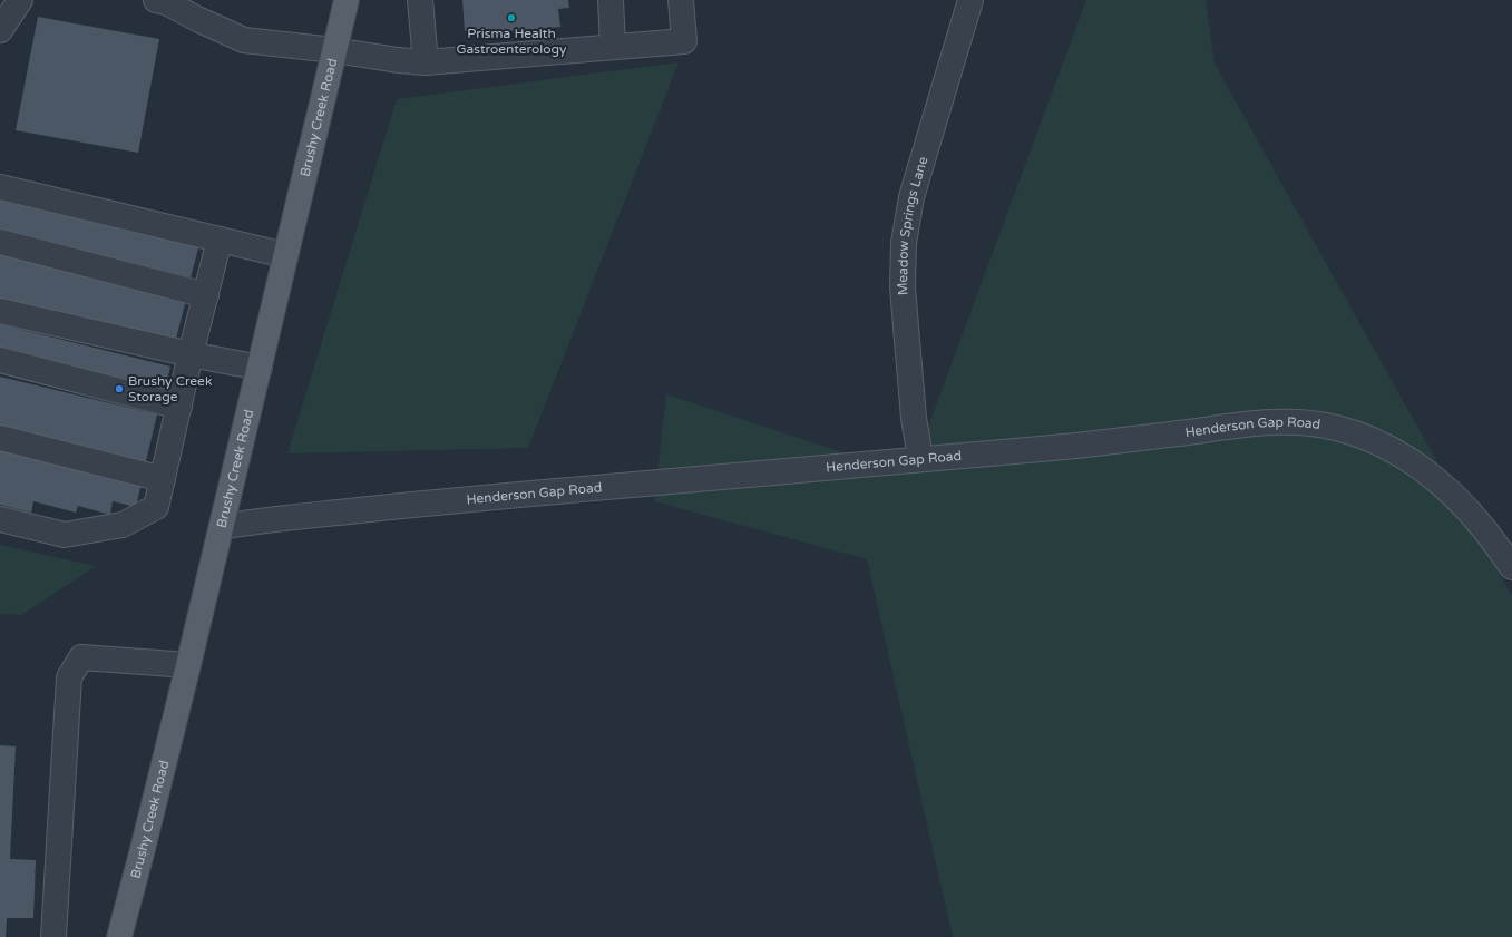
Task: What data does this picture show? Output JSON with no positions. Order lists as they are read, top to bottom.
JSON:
{
  "streets": {
    "main road": ["Brushy Creek Road"],
    "street": ["Meadow Springs Lane", "Henderson Gap Road"]
  },
  "crossings": [
    ["Brushy Creek Road", "Henderson Gap Road"],
    ["Meadow Springs Lane", "Henderson Gap Road"]
  ],
  "places": ["Prisma Health Gastroenterology", "Brushy Creek Storage"]
}
